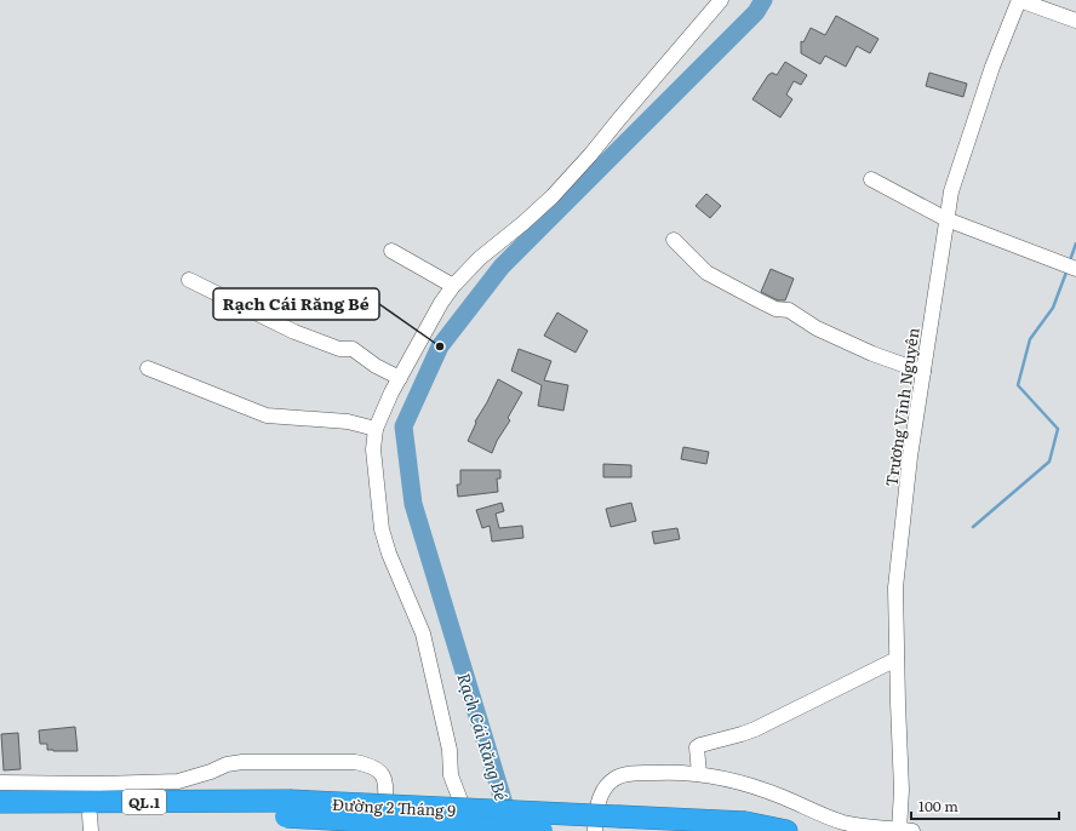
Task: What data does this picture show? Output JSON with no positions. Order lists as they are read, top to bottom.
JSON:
{
  "streets": {
    "highway": ["QL.1", "Đường 2 Tháng 9"],
    "street": ["Trương Vĩnh Nguyên"]
  },
  "water": ["Rạch Cái Răng Bé"],
  "places": ["Rạch Cái Răng Bé"],
  "scale_bar": "100 m"
}
